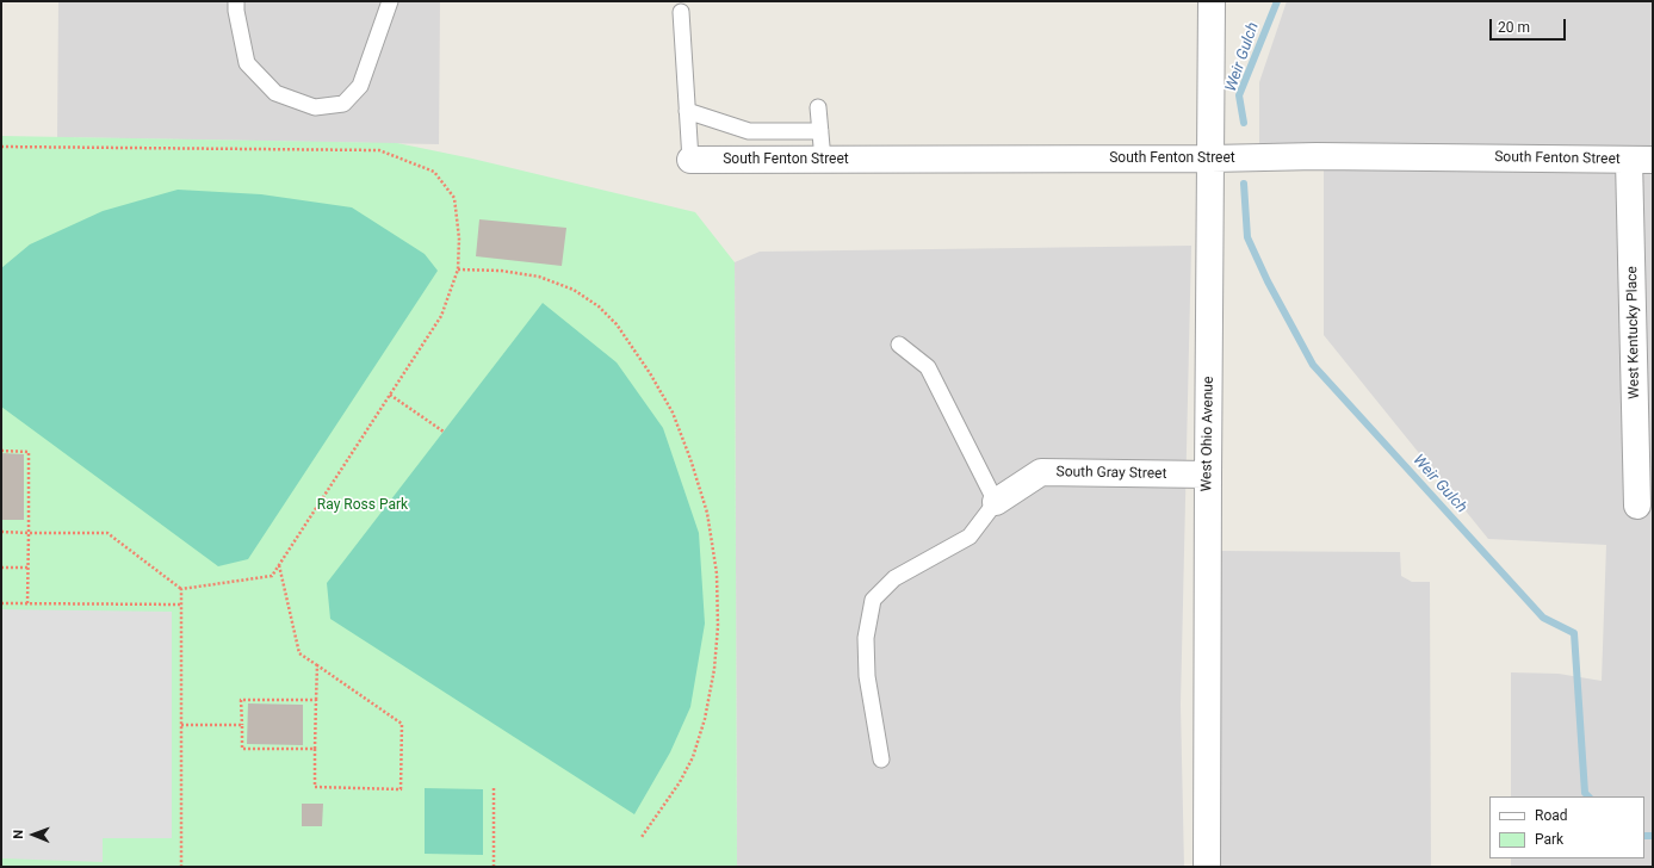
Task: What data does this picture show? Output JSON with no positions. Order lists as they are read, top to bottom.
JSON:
{
  "streets": {
    "street": [
      "South Fenton Street",
      "West Kentucky Place",
      "West Ohio Avenue",
      "South Gray Street"
    ]
  },
  "crossings": [
    ["South Fenton Street", "West Kentucky Place"],
    ["South Fenton Street", "West Ohio Avenue"],
    ["West Ohio Avenue", "South Gray Street"]
  ],
  "water": ["Weir Gulch"],
  "parks": ["Ray Ross Park"],
  "legend": ["Road", "Park"],
  "scale_bar": "20 m",
  "north": "left"
}
